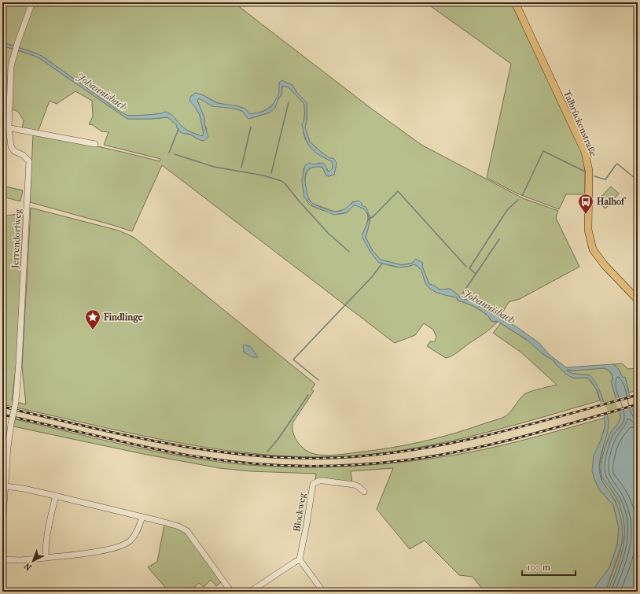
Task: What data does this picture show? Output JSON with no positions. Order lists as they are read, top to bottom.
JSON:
{
  "streets": {
    "main road": ["Talbrückenstraße"],
    "street": ["Jerrendorfweg", "Blockweg"]
  },
  "water": ["Johannisbach"],
  "places": {
    "bus stop": ["Halhof"],
    "place": ["Findlinge"]
  },
  "scale_bar": "100 m",
  "north": "bottom left"
}
